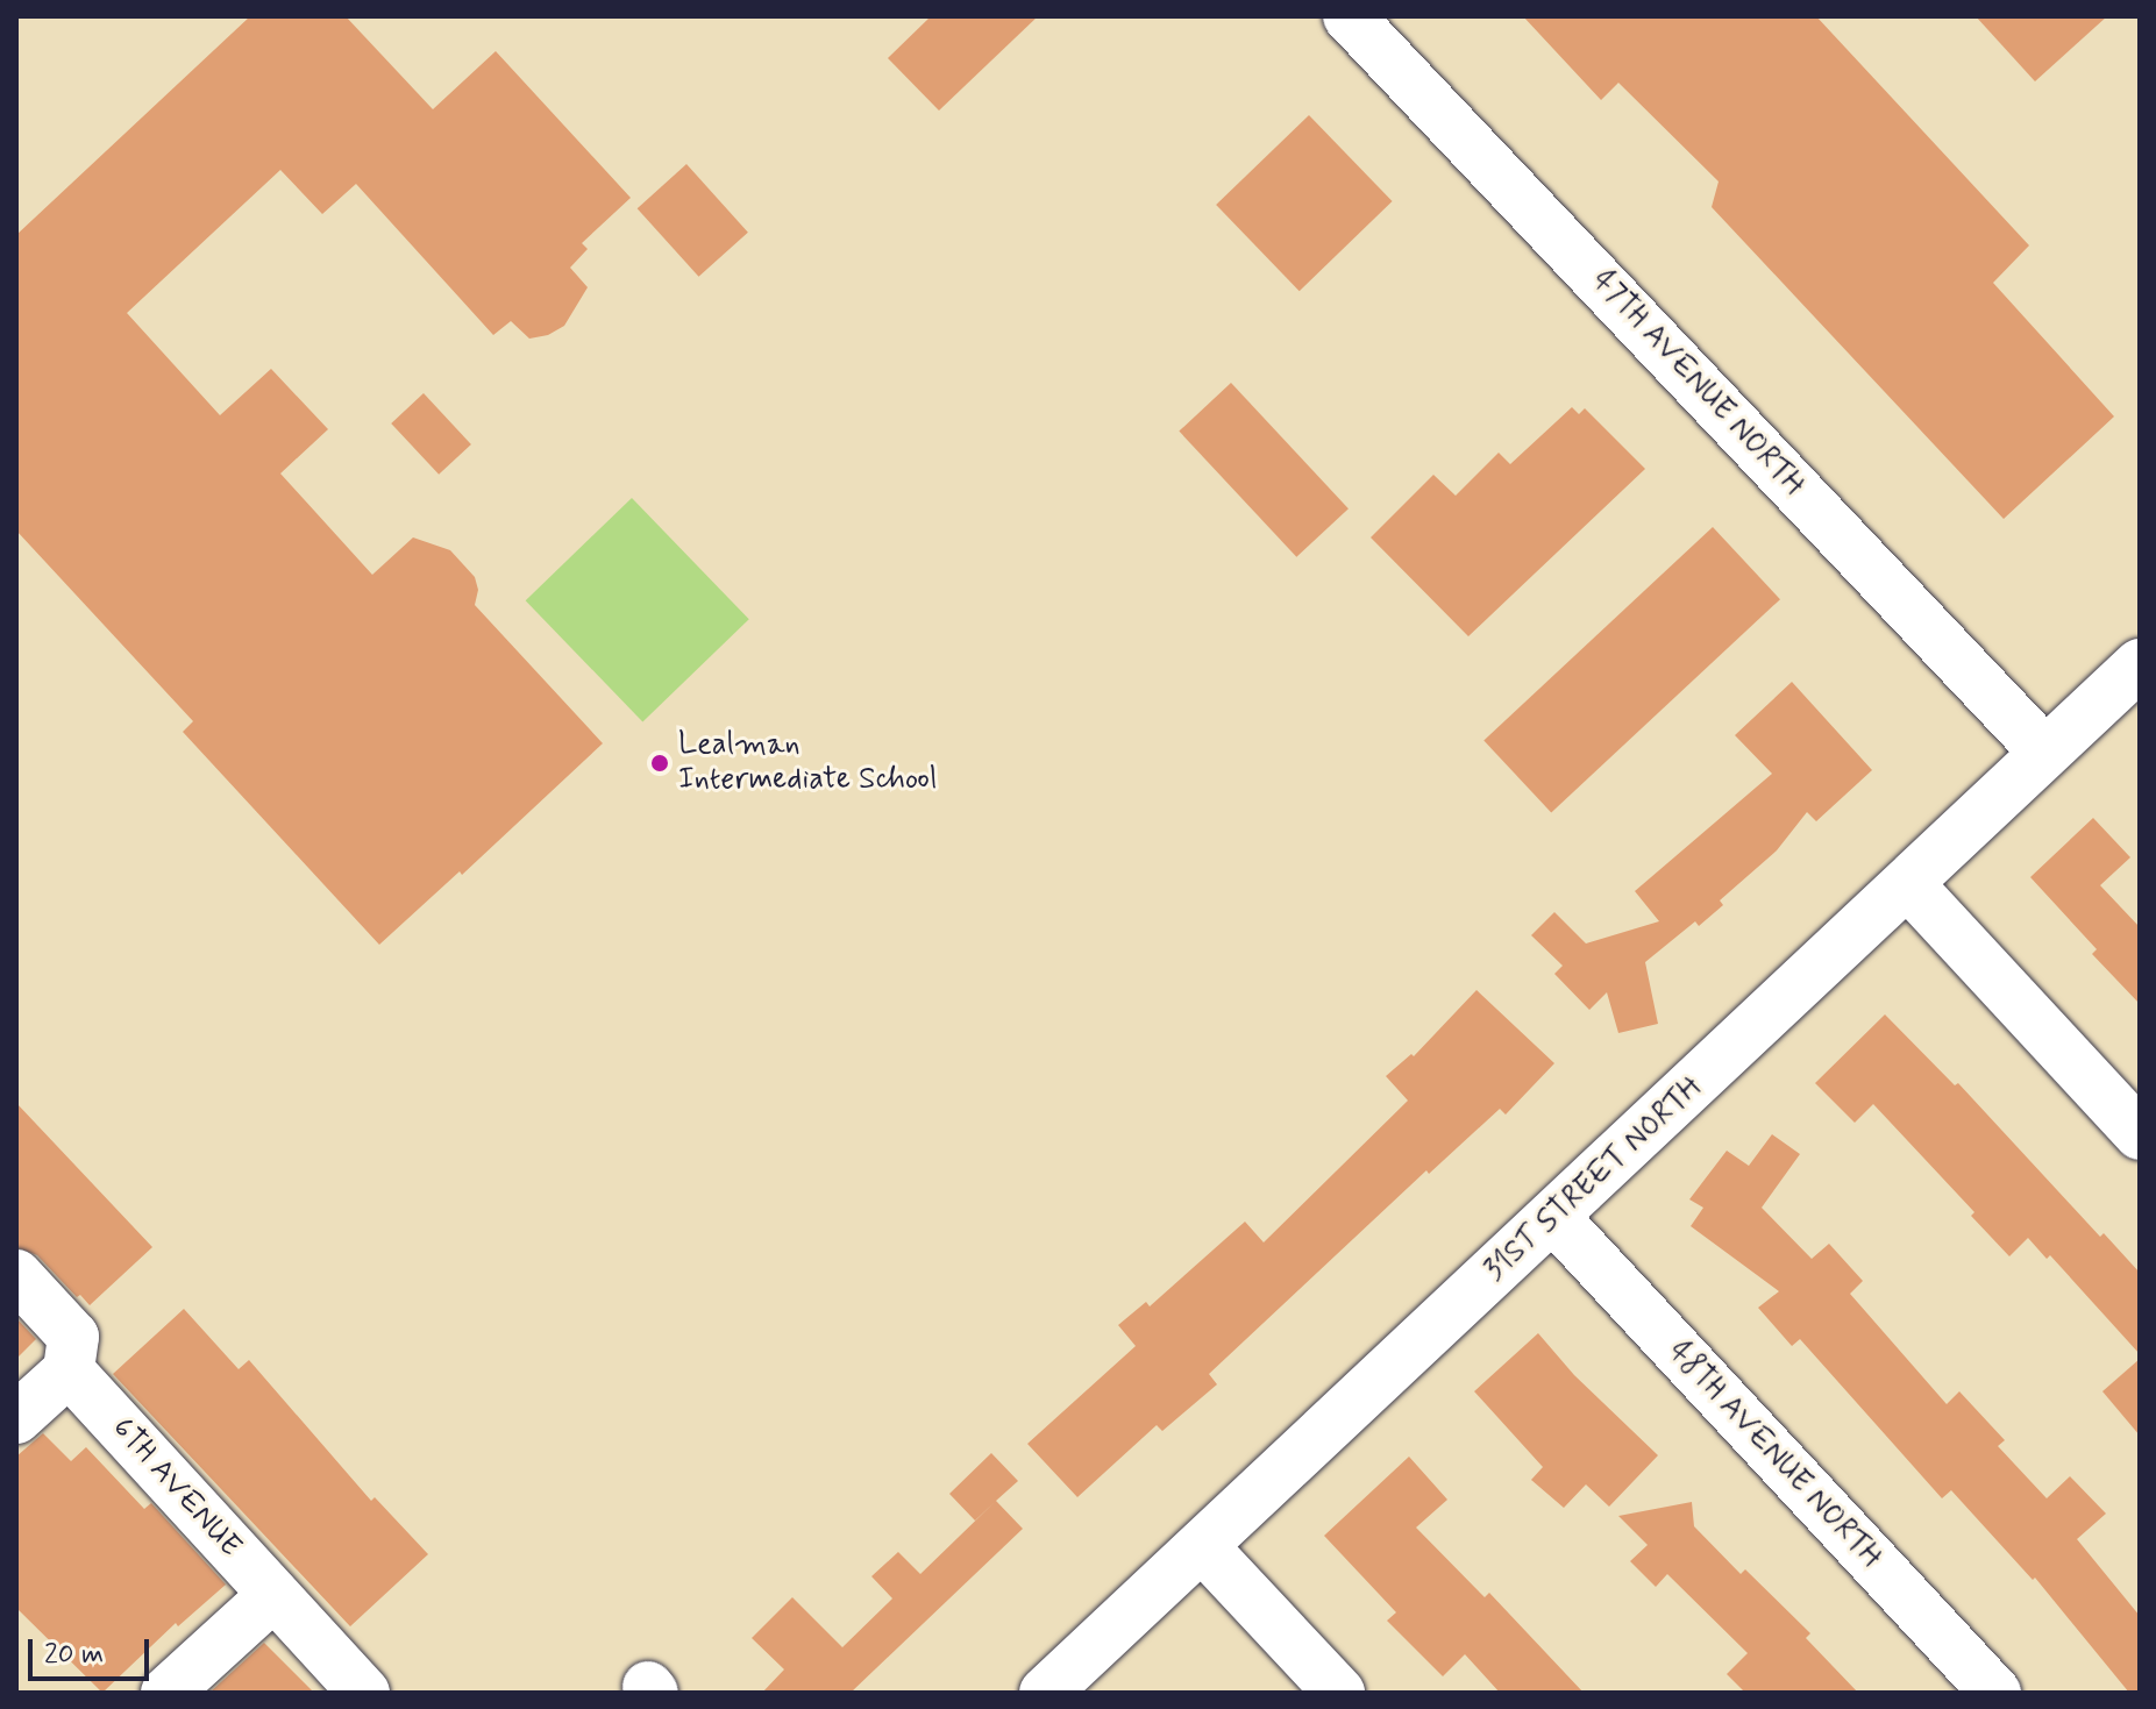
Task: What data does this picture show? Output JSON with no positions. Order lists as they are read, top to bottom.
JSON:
{
  "streets": {
    "street": [
      "47TH AVENUE NORTH",
      "31ST STREET NORTH",
      "48TH AVENUE NORTH",
      "6TH AVENUE"
    ]
  },
  "crossings": [
    ["47TH AVENUE NORTH", "31ST STREET NORTH"],
    ["31ST STREET NORTH", "48TH AVENUE NORTH"]
  ],
  "places": ["Lealman Intermediate School"],
  "scale_bar": "20 m"
}
